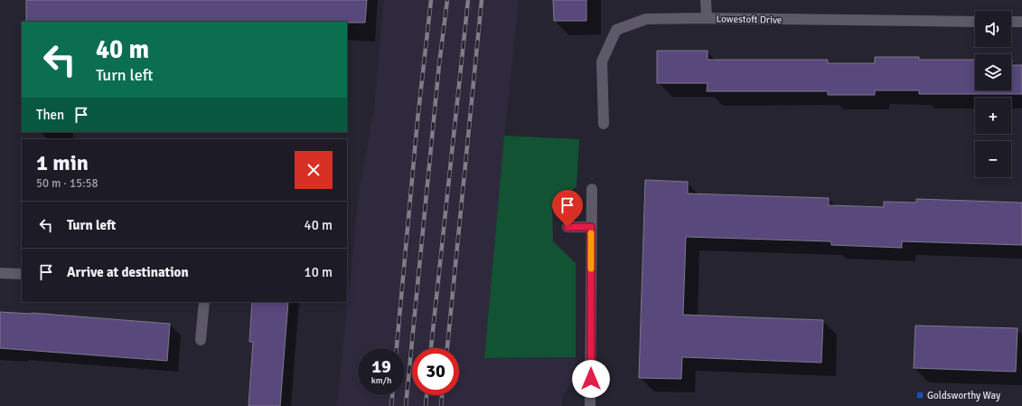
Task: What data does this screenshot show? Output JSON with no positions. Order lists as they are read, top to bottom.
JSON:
{
  "streets": {
    "street": ["Lowestoft Drive"]
  },
  "places": {
    "transit": ["Goldsworthy Way"]
  },
  "page": {
    "map_buttons": ["+", "−"],
    "turn": ["40 m", "Turn left"],
    "then": "Then",
    "heading": ["1 min", "50 m · 15:58"],
    "list": [
      {
        "name": "Turn left",
        "value": "40 m"
      },
      {
        "name": "Arrive at destination",
        "value": "10 m"
      }
    ],
    "speed": "19 km/h",
    "limit": "30"
  }
}
